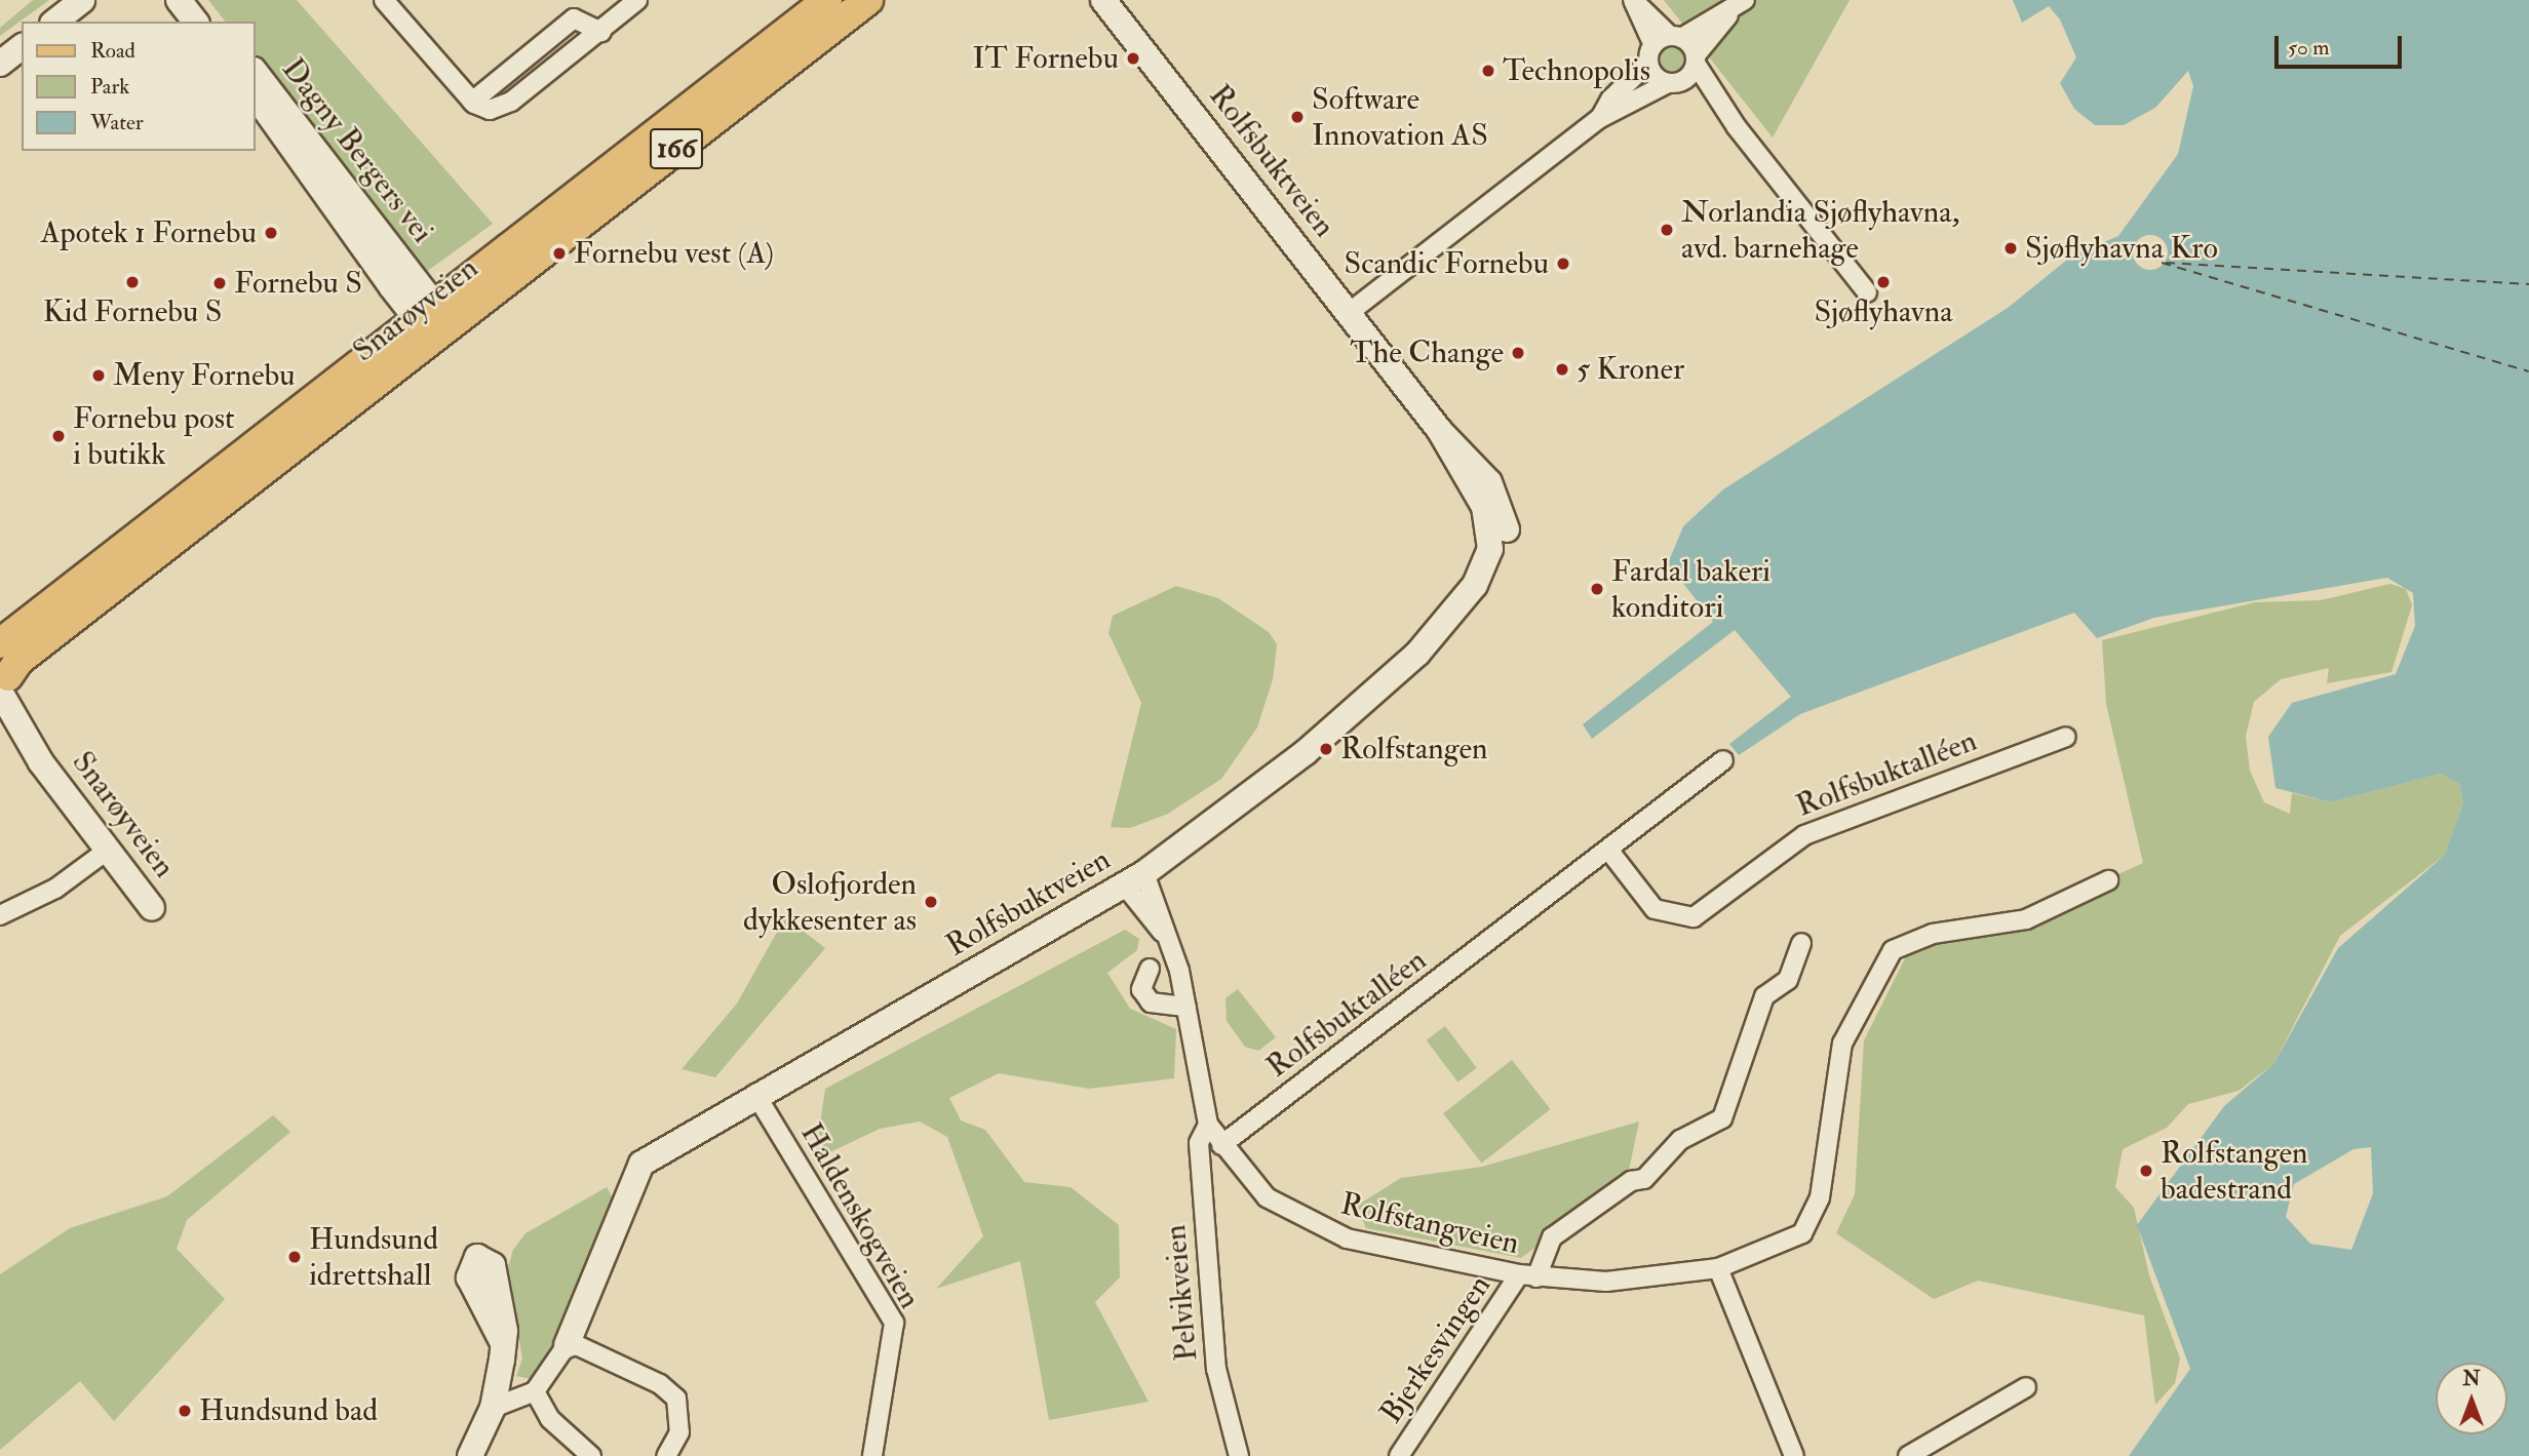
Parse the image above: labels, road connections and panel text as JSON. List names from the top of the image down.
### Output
{
  "streets": {
    "main road": ["166", "Snarøyveien"],
    "street": [
      "Dagny Bergers vei",
      "Rolfsbuktveien",
      "Rolfsbuktalléen",
      "Haldenskogveien",
      "Rolfstangveien",
      "Pelvikveien",
      "Bjerkesvingen"
    ]
  },
  "crossings": [
    ["Dagny Bergers vei", "Snarøyveien"],
    ["Rolfsbuktveien", "Haldenskogveien"],
    ["Rolfsbuktveien", "Rolfstangveien"],
    ["Rolfsbuktalléen", "Rolfstangveien"],
    ["Rolfstangveien", "Pelvikveien"],
    ["Rolfstangveien", "Bjerkesvingen"]
  ],
  "places": [
    "IT Fornebu",
    "Technopolis",
    "Software Innovation AS",
    "Norlandia Sjøflyhavna, avd. barnehage",
    "Apotek 1 Fornebu",
    "Sjøflyhavna Kro",
    "Fornebu vest (A)",
    "Scandic Fornebu",
    "Kid Fornebu S",
    "Sjøflyhavna",
    "Fornebu S",
    "The Change",
    "5 Kroner",
    "Meny Fornebu",
    "Fornebu post i butikk",
    "Fardal bakeri konditori",
    "Rolfstangen",
    "Oslofjorden dykkesenter as",
    "Rolfstangen badestrand",
    "Hundsund idrettshall",
    "Hundsund bad"
  ],
  "legend": ["Road", "Park", "Water"],
  "scale_bar": "50 m",
  "north": "top"
}
